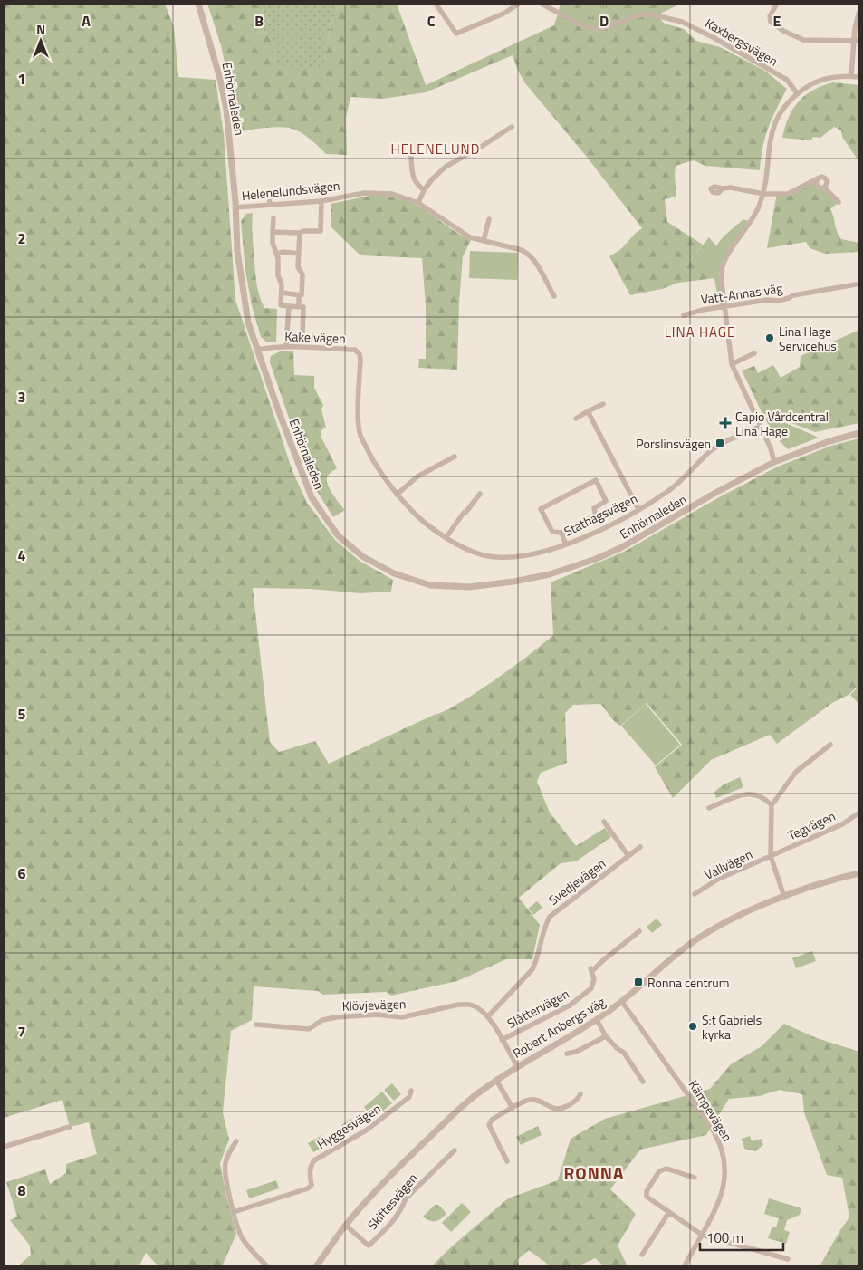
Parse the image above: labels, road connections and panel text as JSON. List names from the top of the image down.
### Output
{
  "streets": {
    "street": [
      "Kaxbergsvägen",
      "Enhörnaleden",
      "Helenelundsvägen",
      "Vatt-Annas väg",
      "Kakelvägen",
      "Stathagsvägen",
      "Tegvägen",
      "Vallvägen",
      "Svedjevägen",
      "Klövjevägen",
      "Slåttervägen",
      "Robert Anbergs väg",
      "Kämpevägen",
      "Hyggesvägen",
      "Skiftesvägen"
    ]
  },
  "crossings": [
    ["Enhörnaleden", "Helenelundsvägen"],
    ["Enhörnaleden", "Kakelvägen"],
    ["Kakelvägen", "Stathagsvägen"],
    ["Tegvägen", "Vallvägen"],
    ["Svedjevägen", "Klövjevägen"],
    ["Robert Anbergs väg", "Kämpevägen"],
    ["Robert Anbergs väg", "Skiftesvägen"]
  ],
  "districts": ["HELENELUND", "LINA HAGE", "RONNA"],
  "places": {
    "other": ["Lina Hage Servicehus", "S:t Gabriels kyrka"],
    "health": ["Capio Vårdcentral Lina Hage"],
    "transit": ["Porslinsvägen", "Ronna centrum"]
  },
  "scale_bar": "100 m",
  "north": "top",
  "grid": {
    "columns": [
      "A",
      "B",
      "C",
      "D",
      "E"
    ],
    "rows": [
      "1",
      "2",
      "3",
      "4",
      "5",
      "6",
      "7",
      "8"
    ]
  }
}
